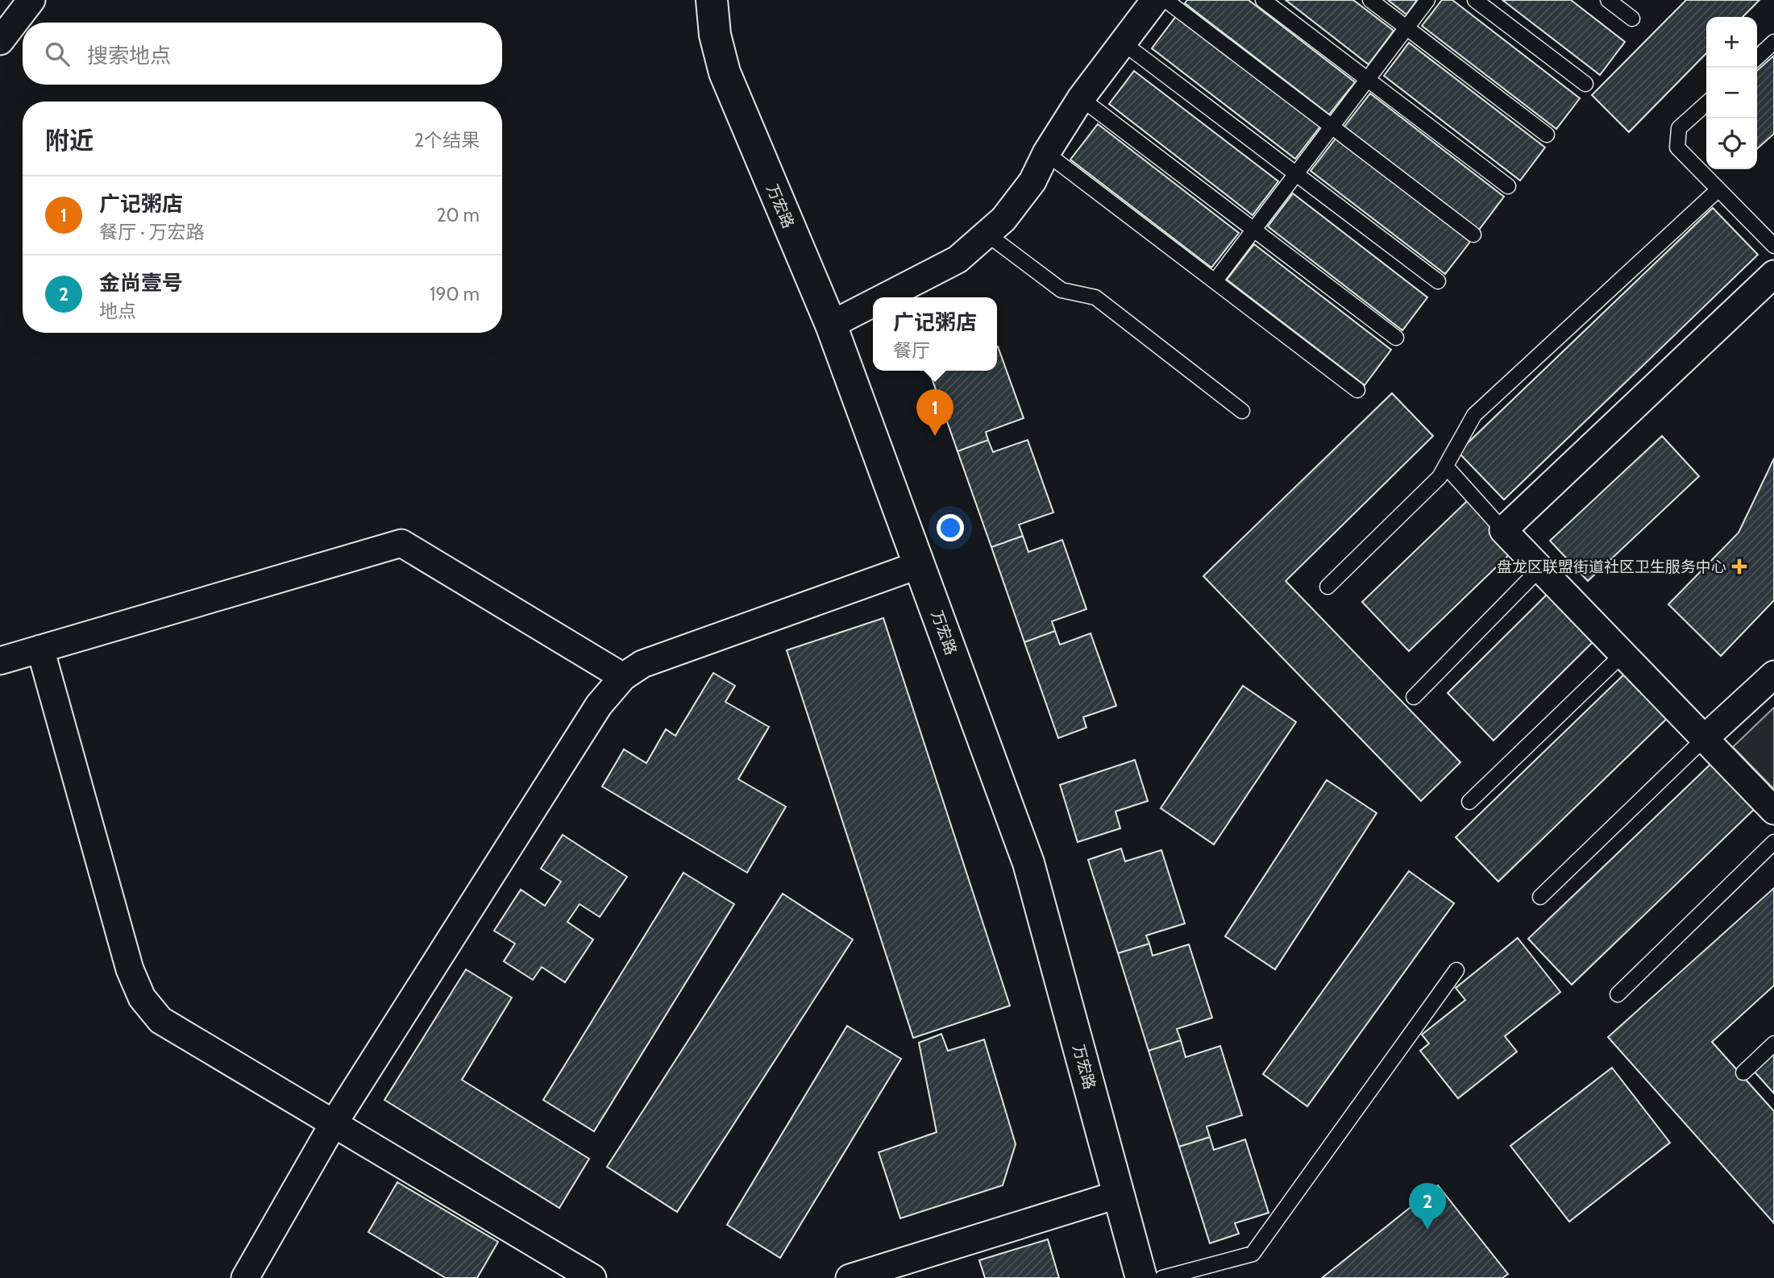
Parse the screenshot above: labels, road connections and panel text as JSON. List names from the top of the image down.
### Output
{
  "streets": {
    "street": ["万宏路"]
  },
  "places": {
    "health": ["盘龙区联盟街道社区卫生服务中心"]
  },
  "page": {
    "map_buttons": ["+", "−"],
    "search": "搜索地点",
    "heading": ["附近", "2个结果"],
    "list": [
      {
        "mark": "1",
        "name": "广记粥店",
        "note": "餐厅 · 万宏路",
        "value": "20 m"
      },
      {
        "mark": "2",
        "name": "金尚壹号",
        "note": "地点",
        "value": "190 m"
      }
    ],
    "popup": ["广记粥店", "餐厅"],
    "pins": ["1", "2"]
  }
}
